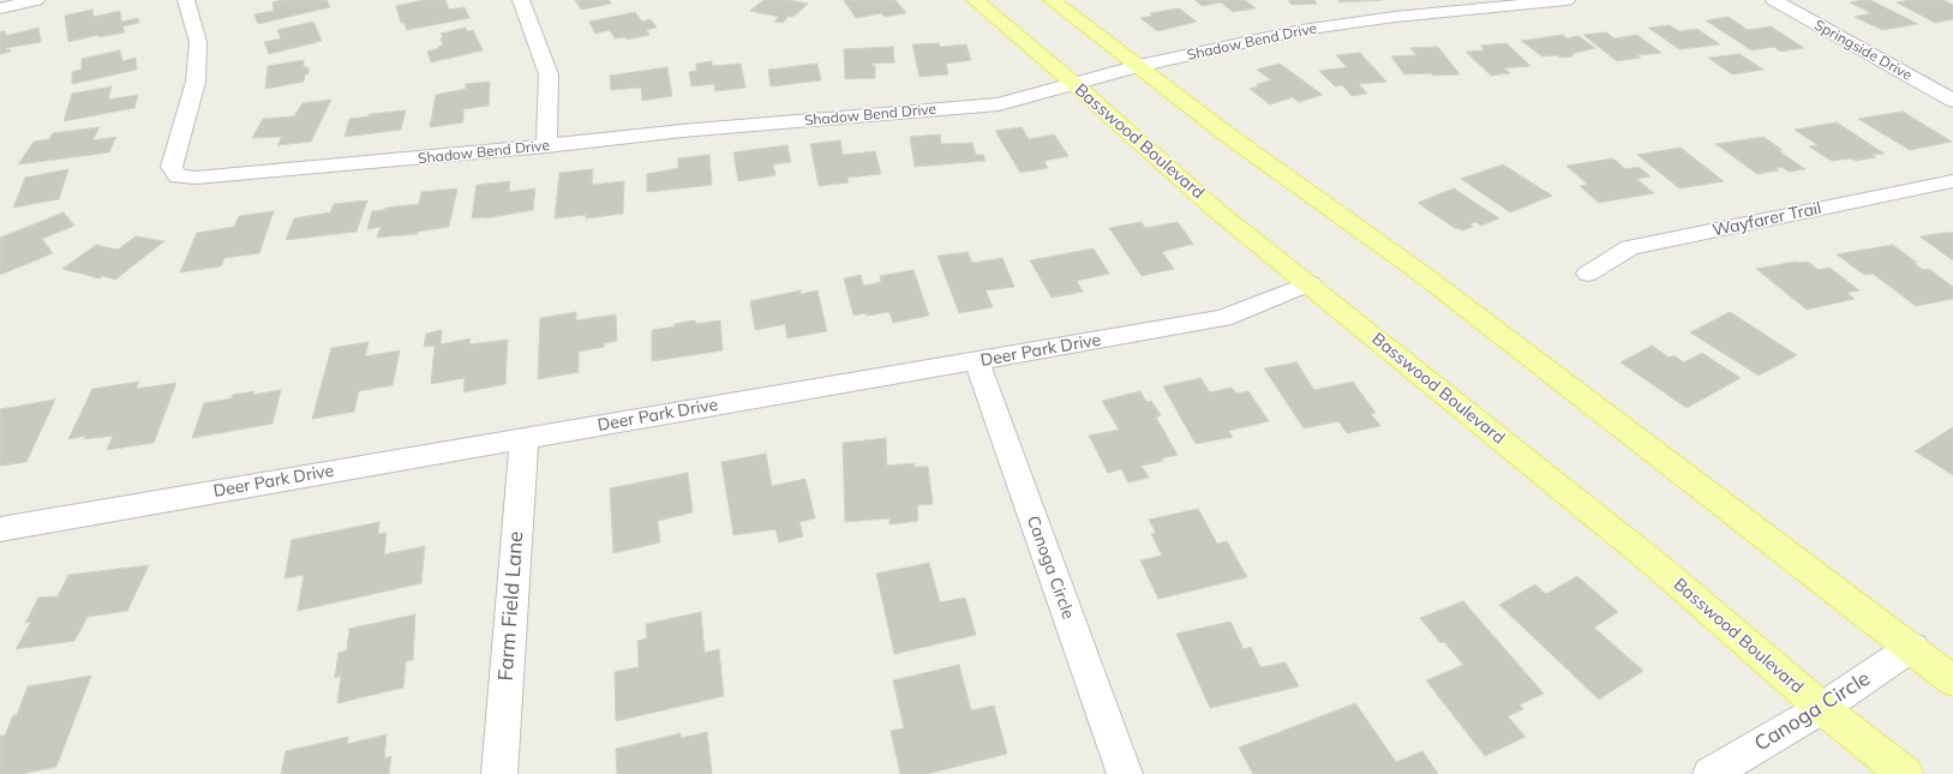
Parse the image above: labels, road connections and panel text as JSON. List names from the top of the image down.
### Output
{
  "streets": {
    "main road": ["Basswood Boulevard"],
    "street": [
      "Shadow Bend Drive",
      "Springside Drive",
      "Wayfarer Trail",
      "Deer Park Drive",
      "Canoga Circle",
      "Farm Field Lane"
    ]
  },
  "crossings": [
    ["Shadow Bend Drive", "Basswood Boulevard"],
    ["Basswood Boulevard", "Deer Park Drive"],
    ["Basswood Boulevard", "Canoga Circle"],
    ["Deer Park Drive", "Canoga Circle"],
    ["Deer Park Drive", "Farm Field Lane"]
  ]
}
